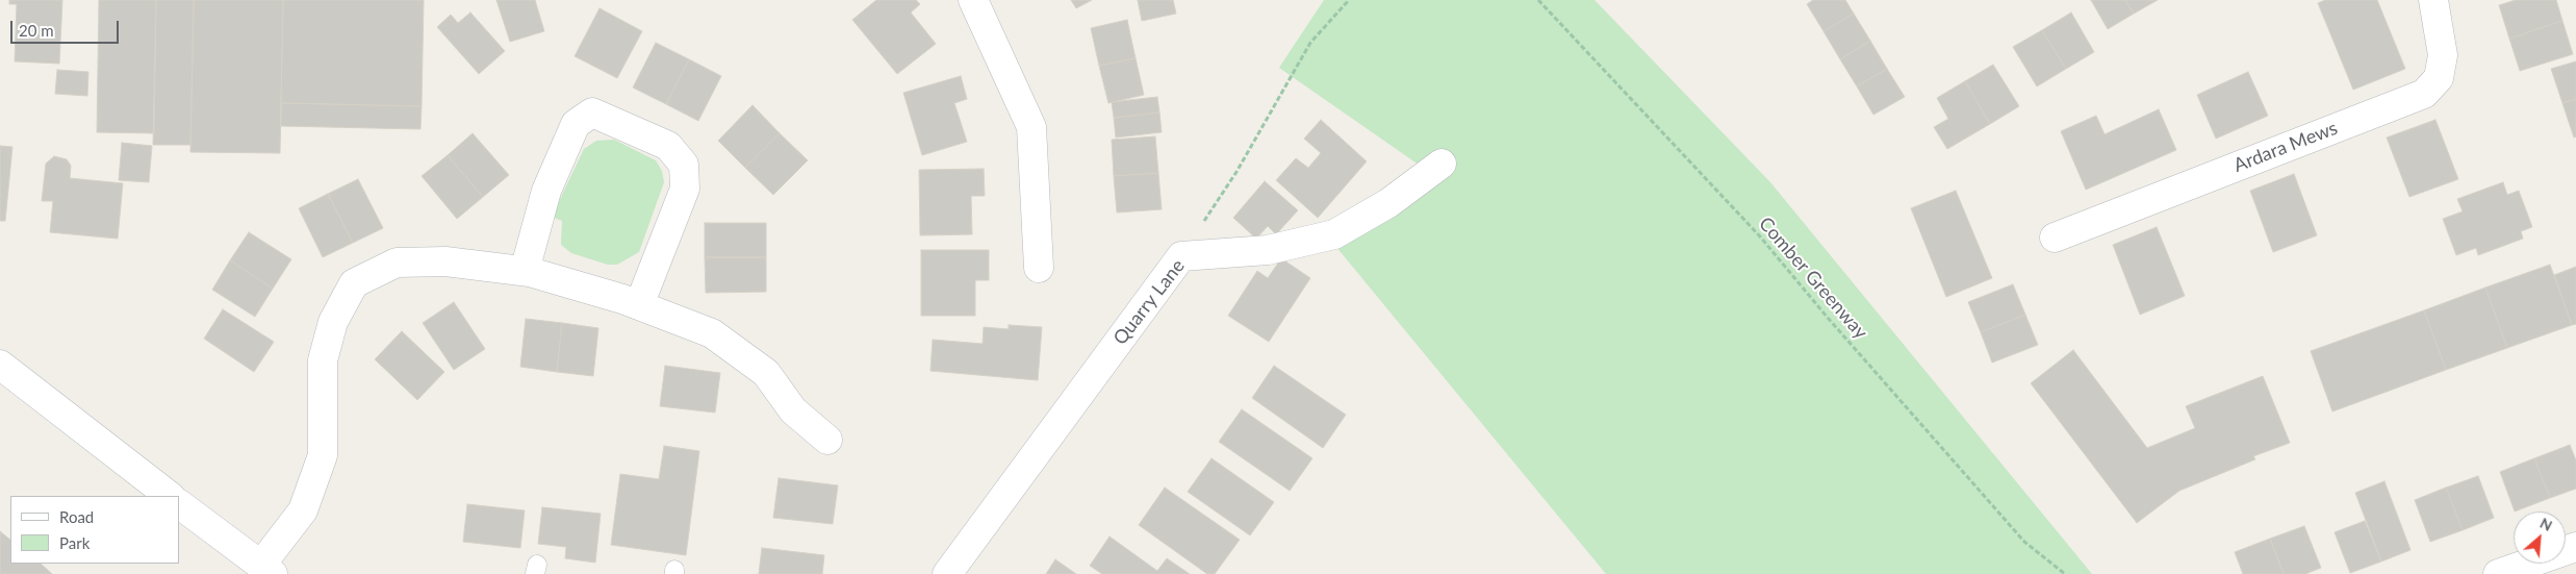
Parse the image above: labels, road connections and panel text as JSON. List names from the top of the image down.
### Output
{
  "streets": {
    "street": ["Ardara Mews", "Quarry Lane"],
    "path": ["Comber Greenway"]
  },
  "legend": ["Road", "Park"],
  "scale_bar": "20 m",
  "north": "top right"
}
